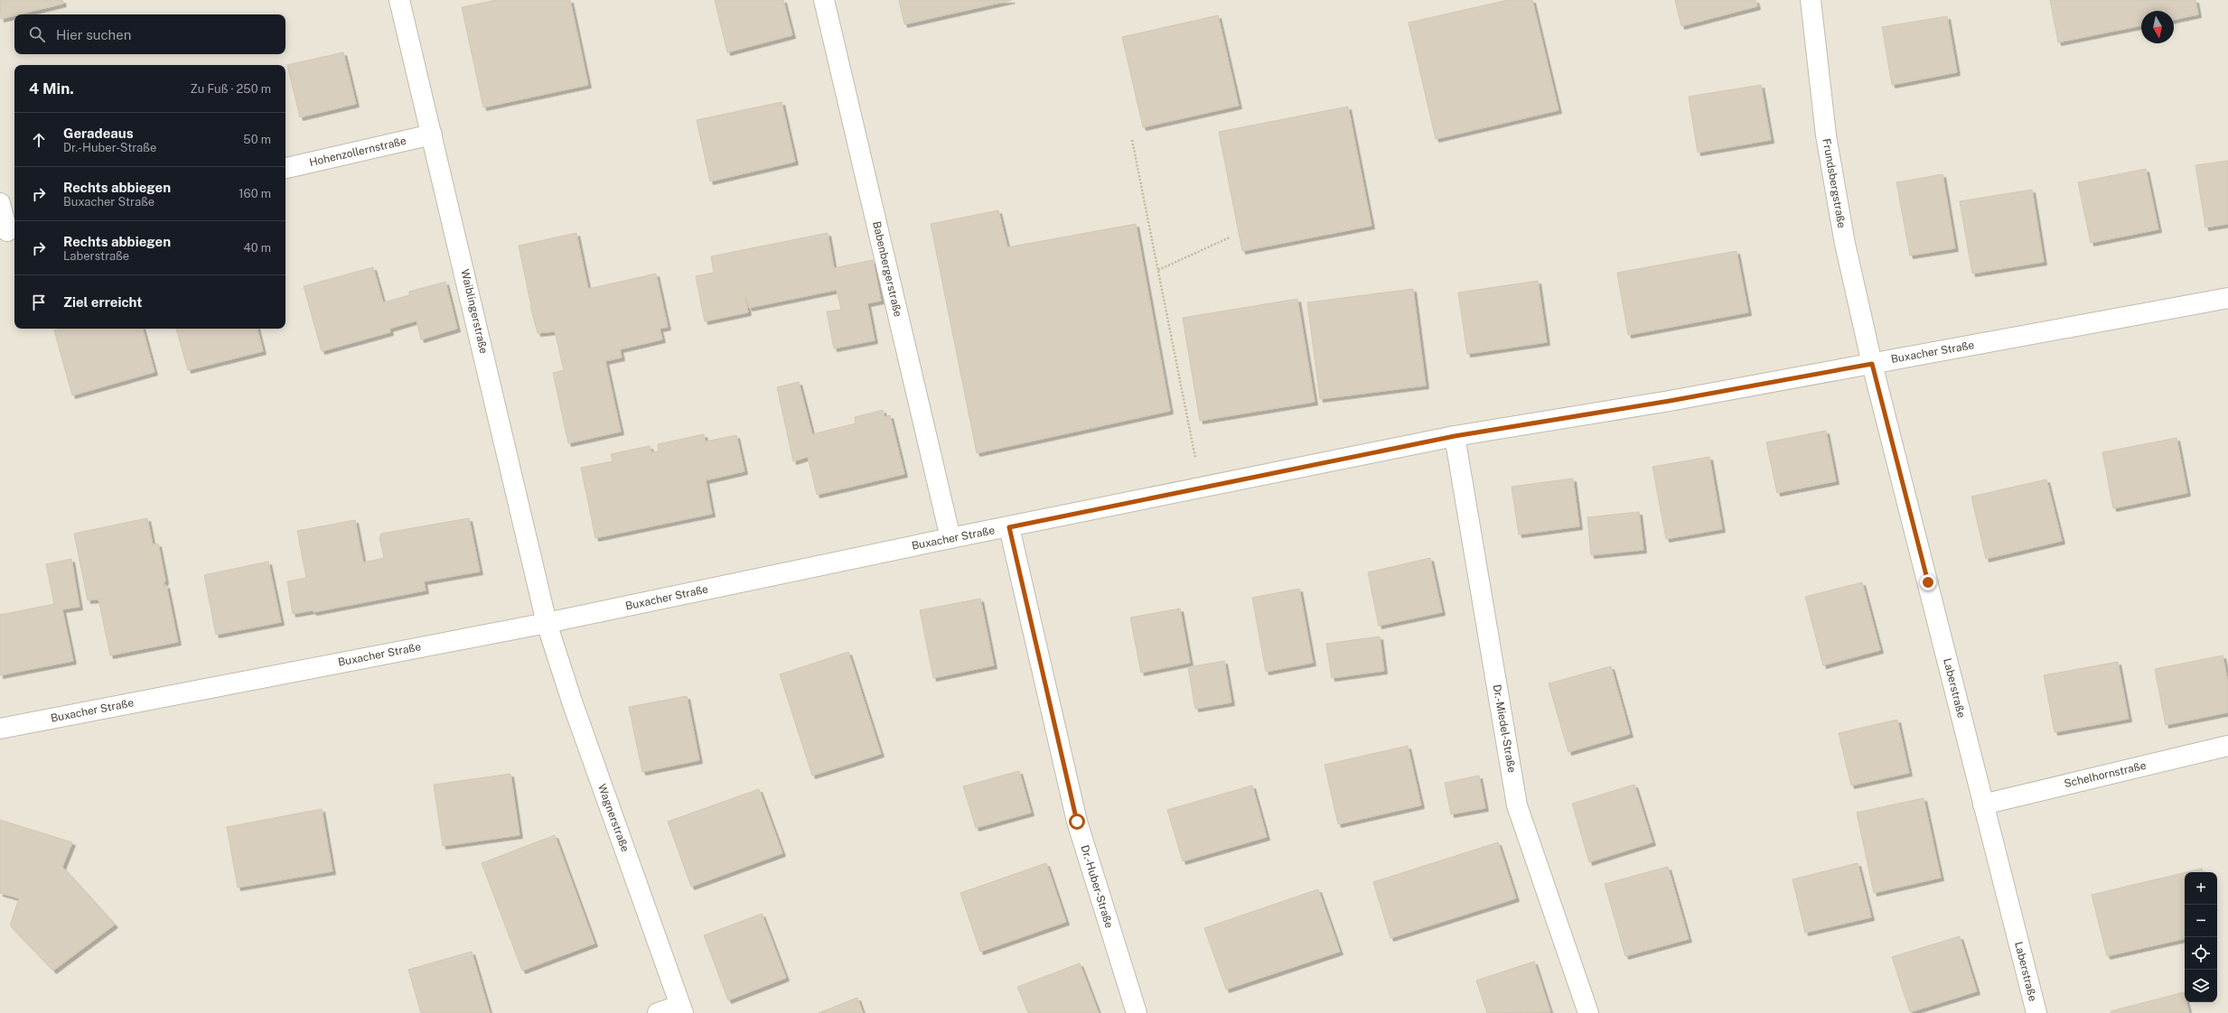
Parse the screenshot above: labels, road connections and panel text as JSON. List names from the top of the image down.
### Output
{
  "streets": {
    "street": [
      "Hohenzollernstraße",
      "Frundsbergstraße",
      "Babenbergerstraße",
      "Waiblingerstraße",
      "Buxacher Straße",
      "Laberstraße",
      "Dr.-Miedel-Straße",
      "Schelhornstraße",
      "Wagnerstraße",
      "Dr.-Huber-Straße"
    ]
  },
  "crossings": [
    ["Hohenzollernstraße", "Waiblingerstraße"],
    ["Frundsbergstraße", "Buxacher Straße"],
    ["Frundsbergstraße", "Laberstraße"],
    ["Babenbergerstraße", "Buxacher Straße"],
    ["Waiblingerstraße", "Buxacher Straße"],
    ["Waiblingerstraße", "Wagnerstraße"],
    ["Buxacher Straße", "Laberstraße"],
    ["Buxacher Straße", "Dr.-Miedel-Straße"],
    ["Buxacher Straße", "Wagnerstraße"],
    ["Buxacher Straße", "Dr.-Huber-Straße"],
    ["Laberstraße", "Schelhornstraße"]
  ],
  "north": "bottom",
  "page": {
    "search": "Hier suchen",
    "heading": ["4 Min.", "Zu Fuß · 250 m"],
    "list": [
      ["Geradeaus", "Dr.-Huber-Straße", "50 m"],
      ["Rechts abbiegen", "Buxacher Straße", "160 m"],
      ["Rechts abbiegen", "Laberstraße", "40 m"],
      "Ziel erreicht"
    ],
    "map_buttons": ["+", "−"]
  }
}
